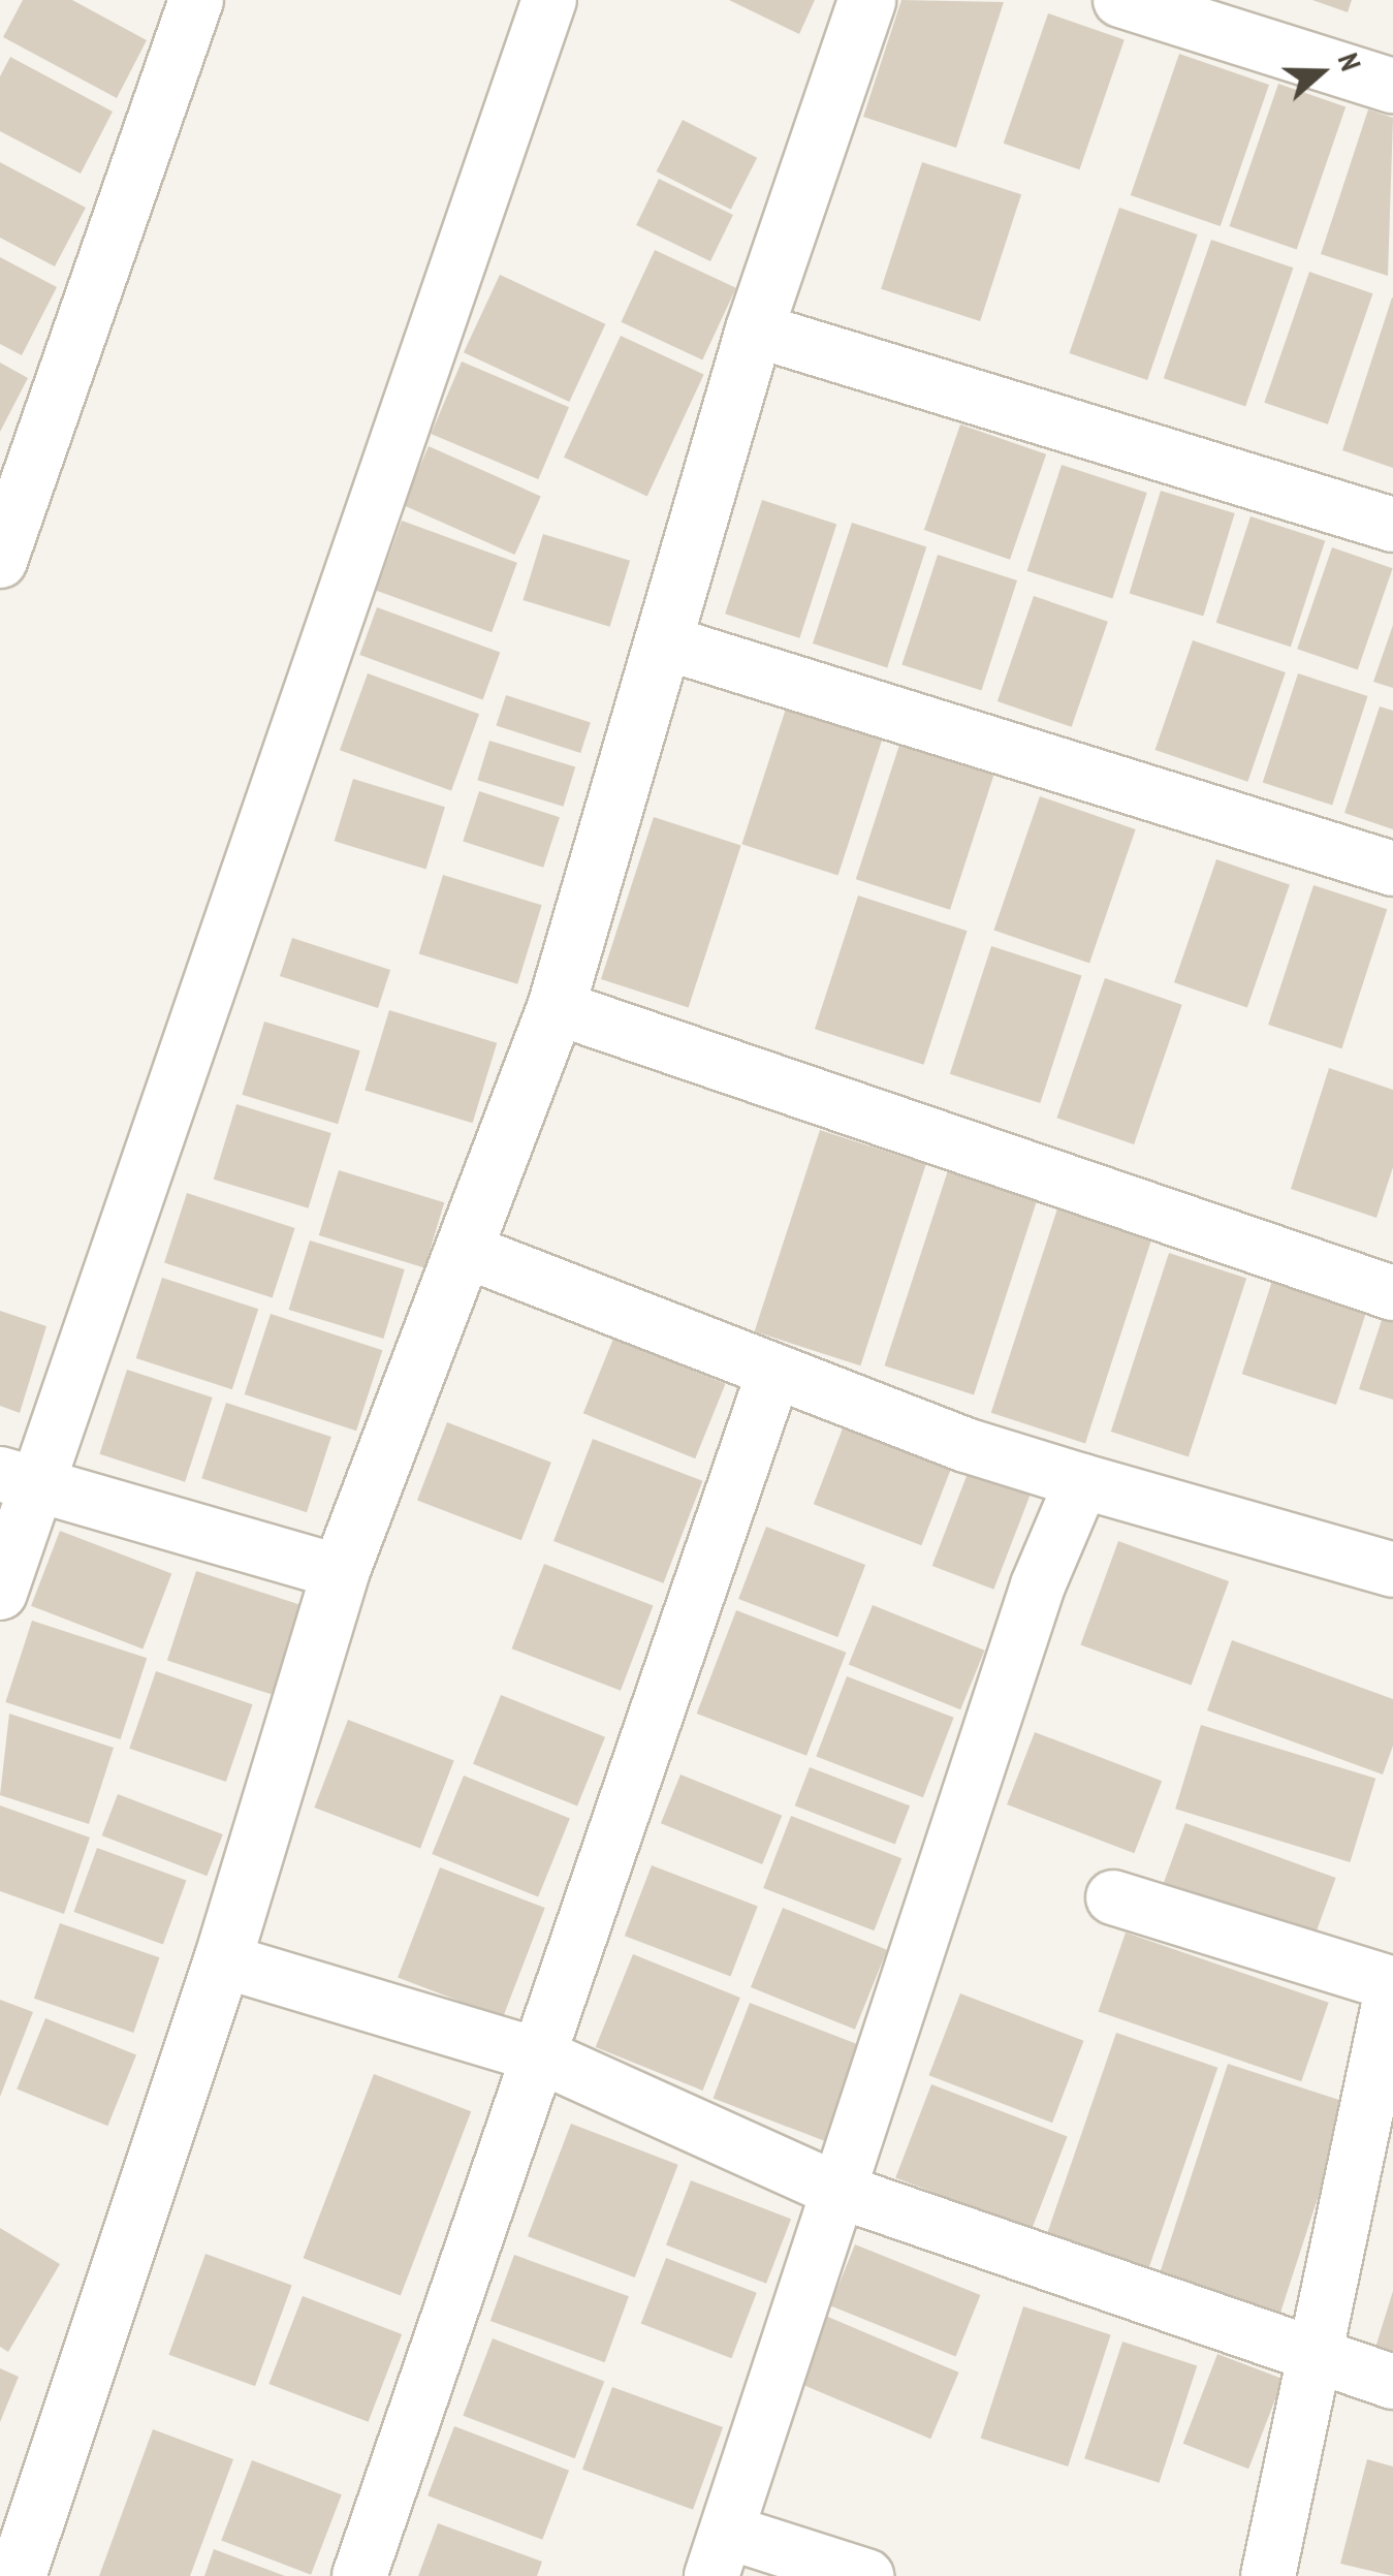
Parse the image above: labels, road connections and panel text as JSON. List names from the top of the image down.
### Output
{
  "north": "right"
}
